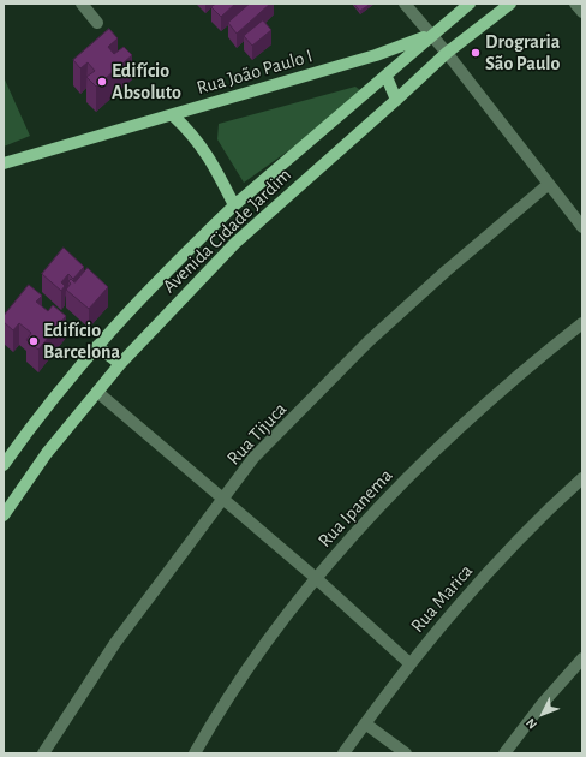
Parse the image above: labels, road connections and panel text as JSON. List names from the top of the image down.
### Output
{
  "streets": {
    "main road": ["Rua João Paulo I", "Avenida Cidade Jardim"],
    "street": ["Rua Tijuca", "Rua Ipanema", "Rua Marica"]
  },
  "crossings": [
    ["Rua João Paulo I", "Avenida Cidade Jardim"]
  ],
  "places": ["Drograria São Paulo", "Edifício Absoluto", "Edifício Barcelona"],
  "north": "bottom left"
}
